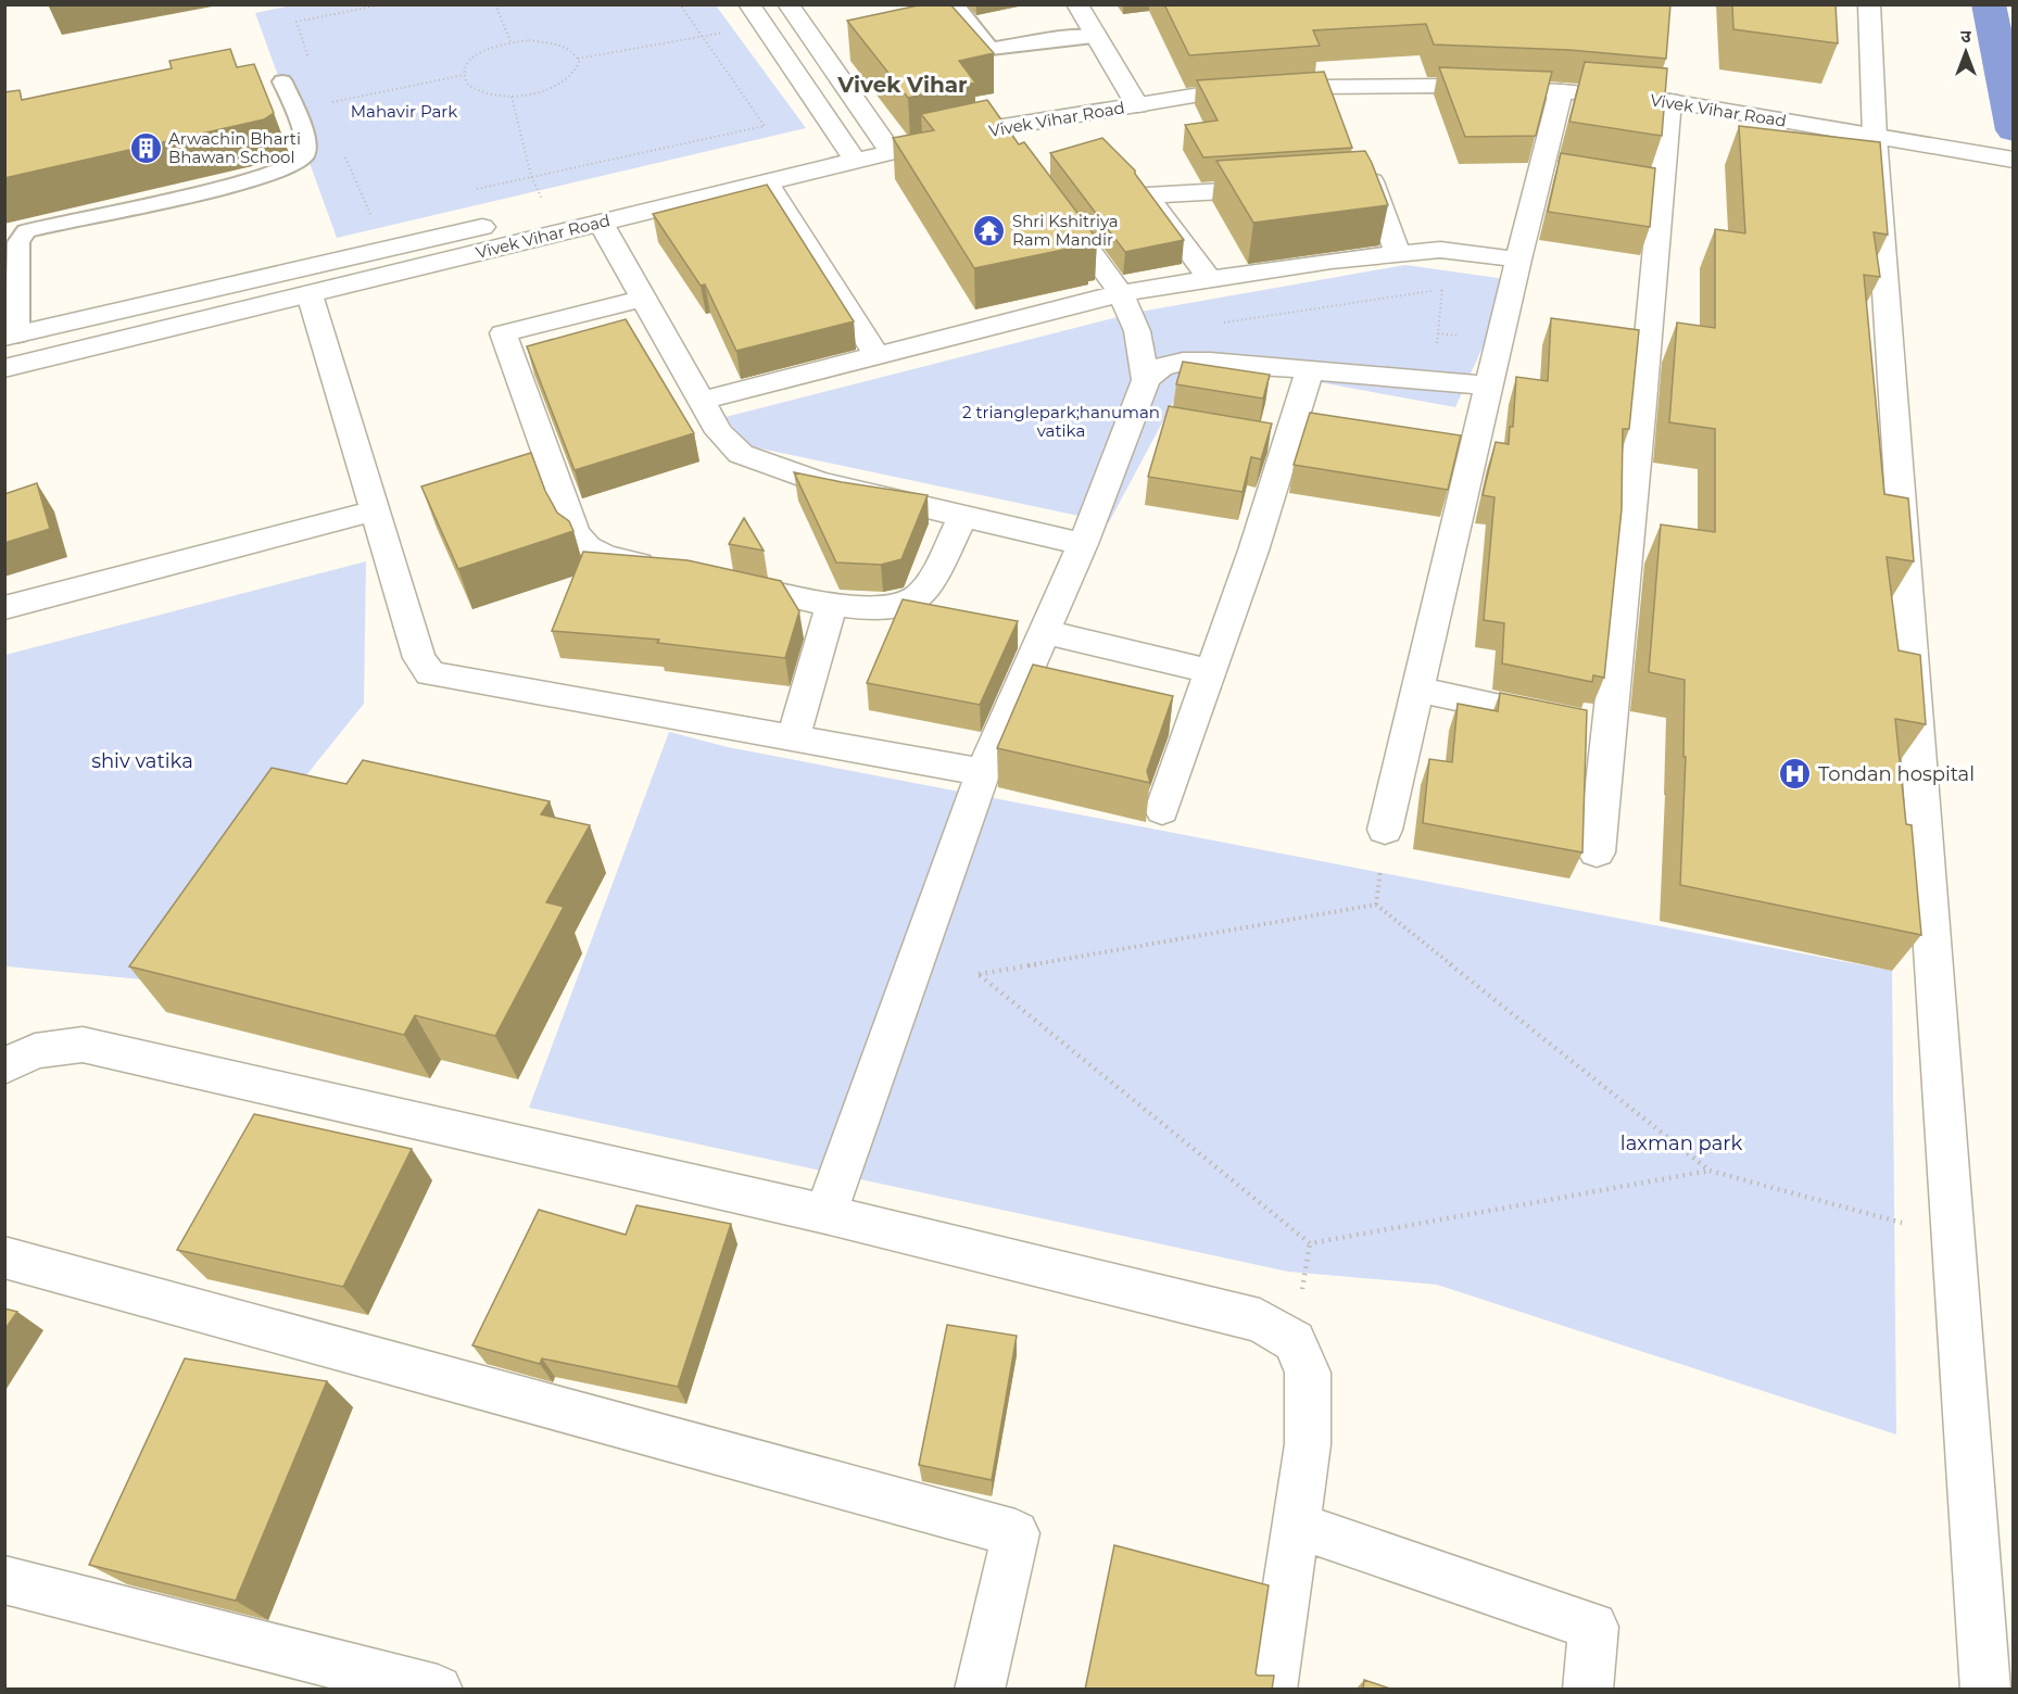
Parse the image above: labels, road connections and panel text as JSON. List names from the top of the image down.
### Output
{
  "streets": {
    "street": ["Vivek Vihar Road"]
  },
  "districts": ["Vivek Vihar"],
  "parks": [
    "Mahavir Park",
    "2 trianglepark;hanuman vatika",
    "shiv vatika",
    "laxman park"
  ],
  "places": {
    "building": ["Arwachin Bharti Bhawan School"],
    "temple": ["Shri Kshitriya Ram Mandir"],
    "hospital": ["Tondan hospital"]
  },
  "north": "top"
}
